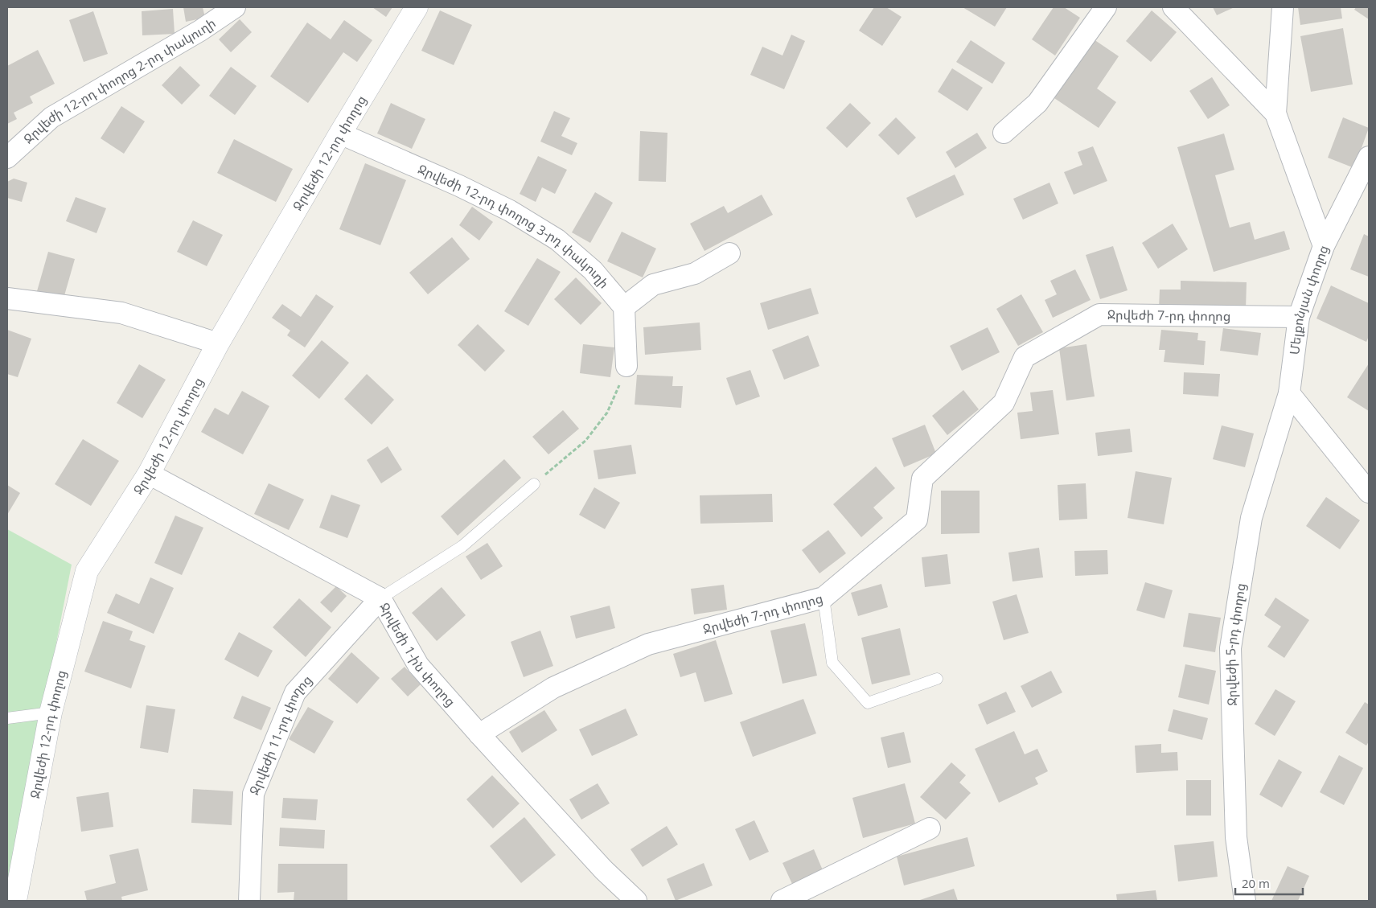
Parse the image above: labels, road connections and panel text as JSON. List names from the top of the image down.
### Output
{
  "streets": {
    "street": [
      "Ջրվեժի 12-րդ փողոց 2-րդ փակուղի",
      "Ջրվեժի 12-րդ փողոց",
      "Ջրվեժի 12-րդ փողոց 3-րդ փակուղի",
      "Մելքոնյան փողոց",
      "Ջրվեժի 7-րդ փողոց",
      "Ջրվեժի 5-րդ փողոց",
      "Ջրվեժի 1-ին փողոց",
      "Ջրվեժի 11-րդ փողոց"
    ]
  },
  "crossings": [
    ["Ջրվեժի 12-րդ փողոց", "Ջրվեժի 12-րդ փողոց 3-րդ փակուղի"],
    ["Ջրվեժի 12-րդ փողոց", "Ջրվեժի 1-ին փողոց"],
    ["Մելքոնյան փողոց", "Ջրվեժի 7-րդ փողոց"],
    ["Մելքոնյան փողոց", "Ջրվեժի 5-րդ փողոց"],
    ["Ջրվեժի 7-րդ փողոց", "Ջրվեժի 1-ին փողոց"],
    ["Ջրվեժի 1-ին փողոց", "Ջրվեժի 11-րդ փողոց"]
  ],
  "scale_bar": "20 m"
}
